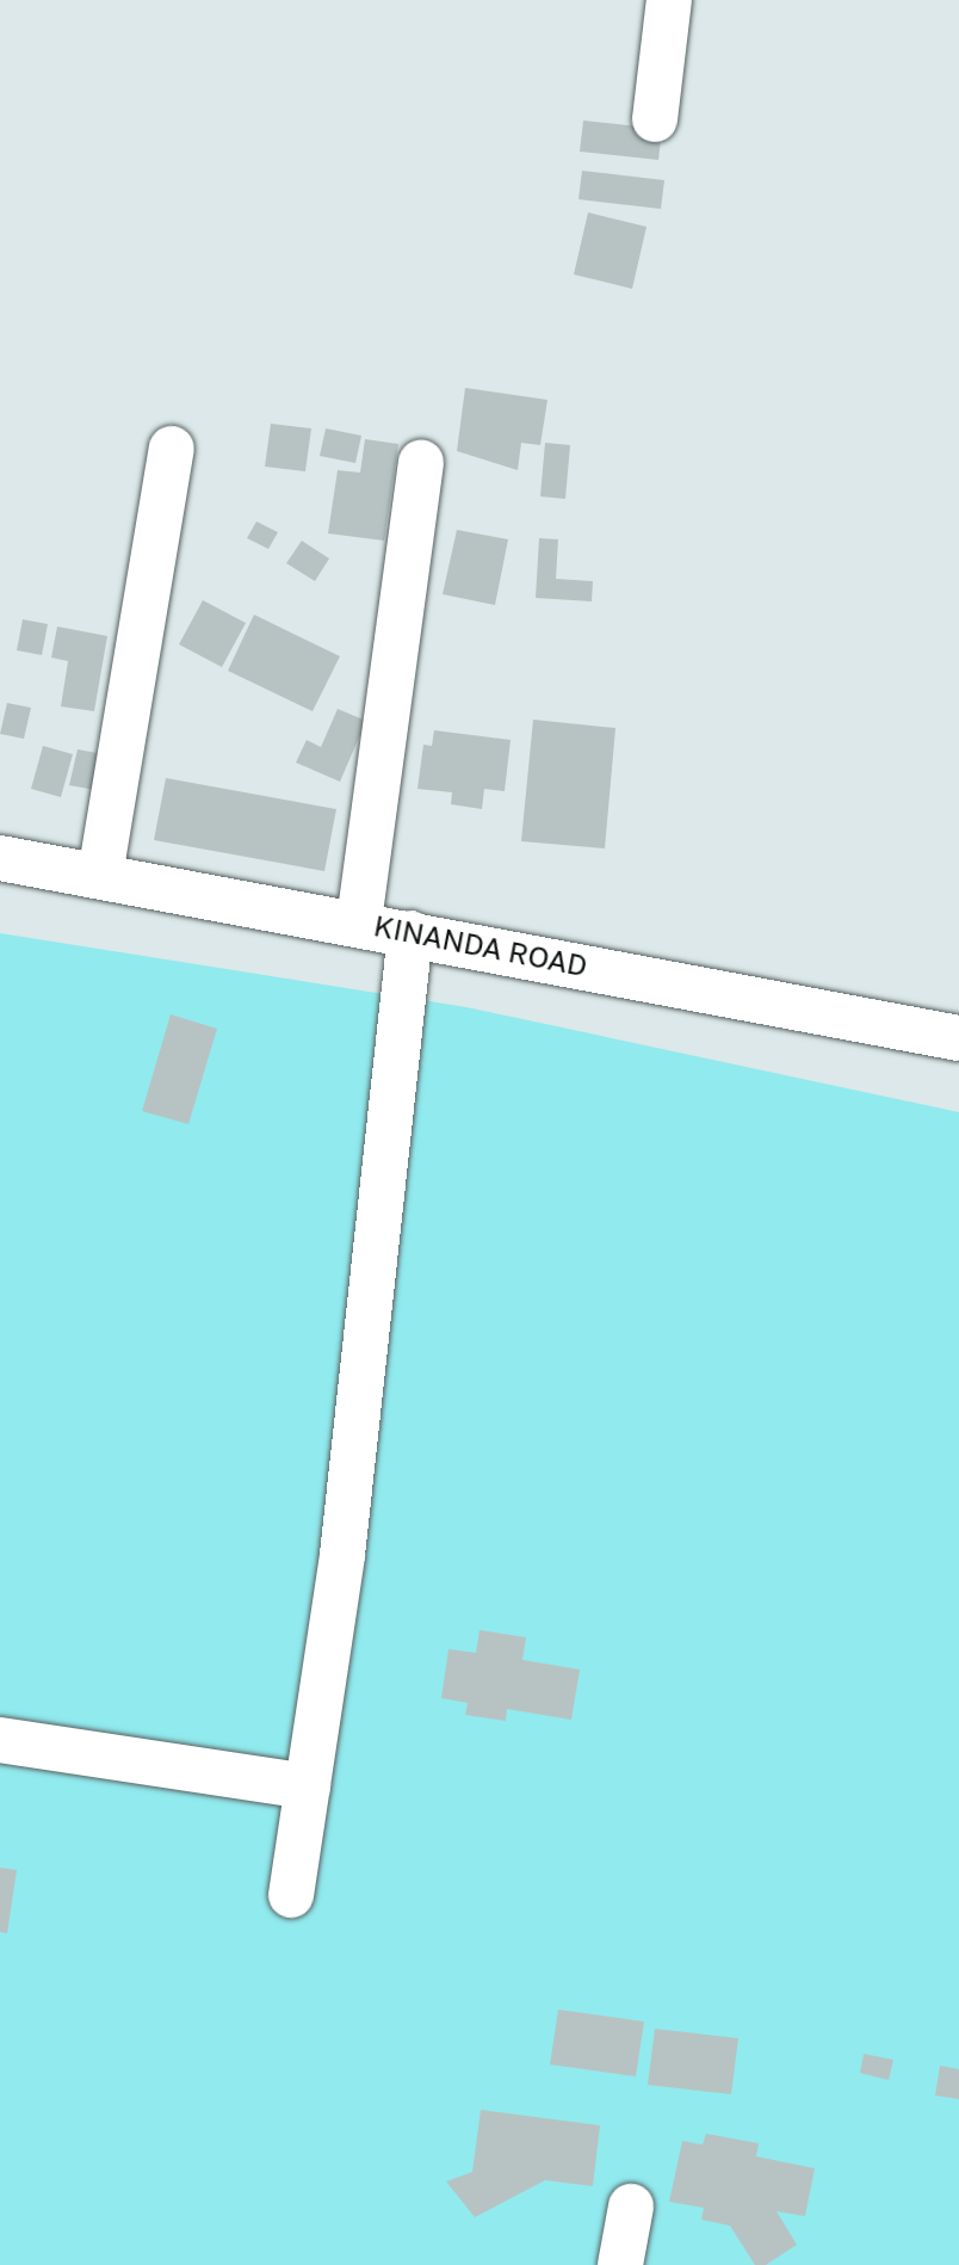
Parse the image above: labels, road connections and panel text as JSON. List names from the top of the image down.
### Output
{
  "streets": {
    "street": ["KINANDA ROAD"]
  }
}
